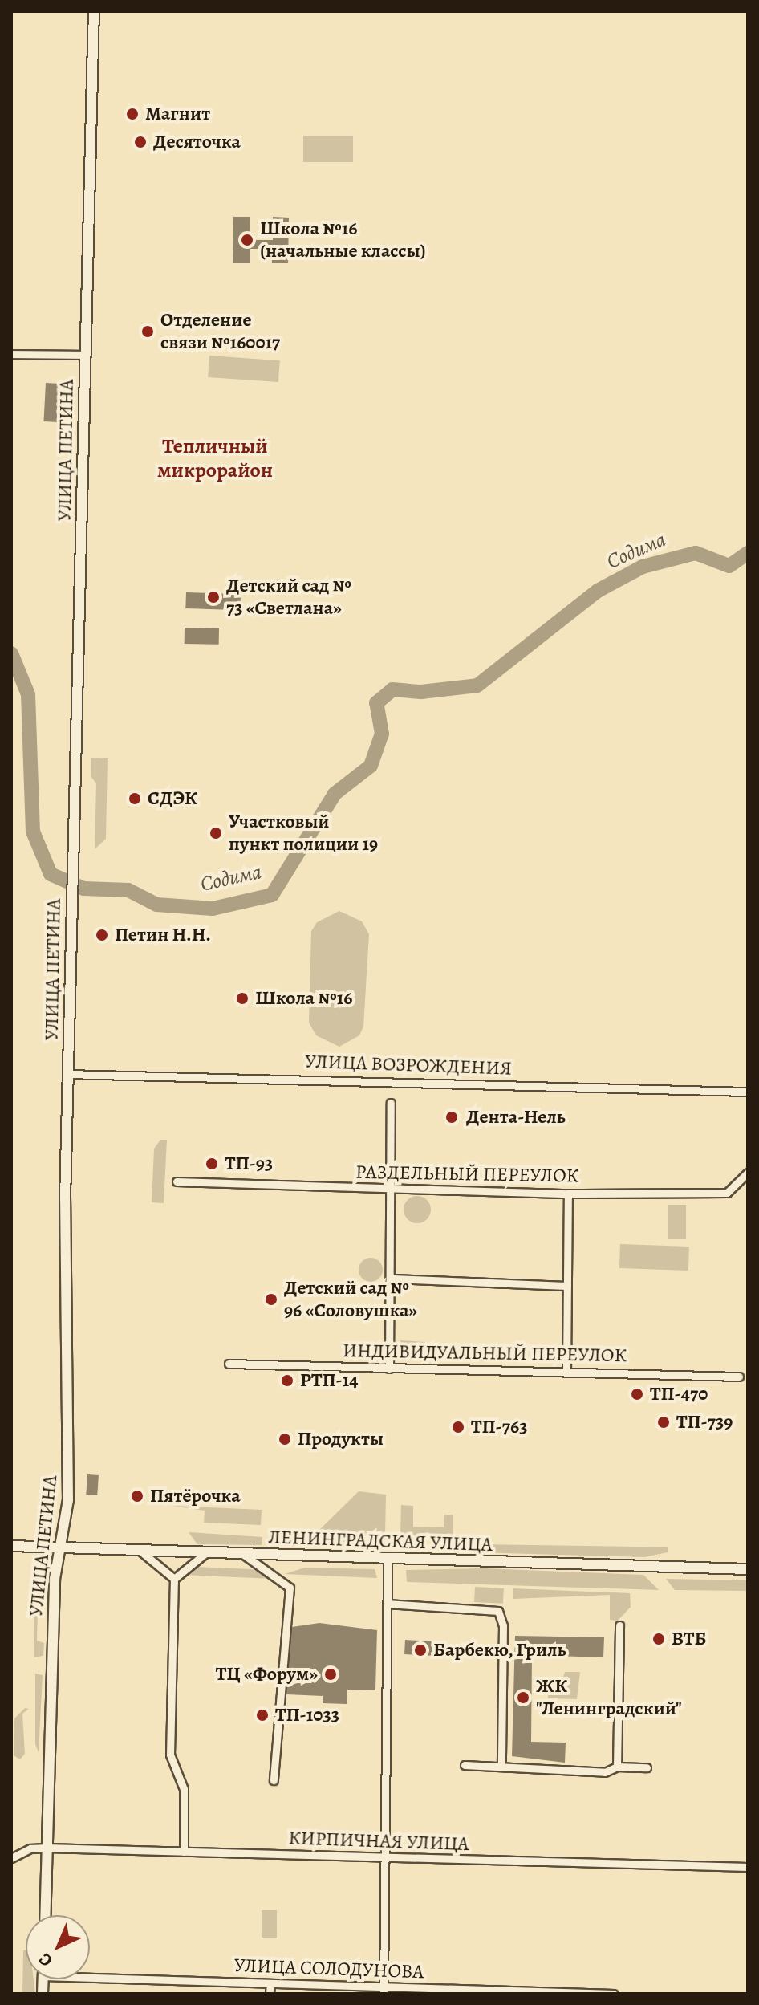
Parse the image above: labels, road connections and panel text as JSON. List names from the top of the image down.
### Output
{
  "streets": {
    "street": [
      "УЛИЦА ПЕТИНА",
      "УЛИЦА ВОЗРОЖДЕНИЯ",
      "РАЗДЕЛЬНЫЙ ПЕРЕУЛОК",
      "ИНДИВИДУАЛЬНЫЙ ПЕРЕУЛОК",
      "ЛЕНИНГРАДСКАЯ УЛИЦА",
      "КИРПИЧНАЯ УЛИЦА",
      "УЛИЦА СОЛОДУНОВА"
    ]
  },
  "crossings": [
    ["УЛИЦА ПЕТИНА", "УЛИЦА ВОЗРОЖДЕНИЯ"],
    ["УЛИЦА ПЕТИНА", "ЛЕНИНГРАДСКАЯ УЛИЦА"],
    ["УЛИЦА ПЕТИНА", "КИРПИЧНАЯ УЛИЦА"]
  ],
  "districts": ["Тепличный микрорайон"],
  "water": ["Содима"],
  "places": [
    "Магнит",
    "Десяточка",
    "Школа №16 (начальные классы)",
    "Отделение связи №160017",
    "Детский сад № 73 «Светлана»",
    "СДЭК",
    "Участковый пункт полиции 19",
    "Петин Н.Н.",
    "Школа №16",
    "Дента-Нель",
    "ТП-93",
    "Детский сад № 96 «Соловушка»",
    "РТП-14",
    "ТП-470",
    "ТП-739",
    "ТП-763",
    "Продукты",
    "Пятёрочка",
    "ВТБ",
    "Барбекю, Гриль",
    "ТЦ «Форум»",
    "ЖК \"Ленинградский\"",
    "ТП-1033"
  ],
  "north": "bottom left"
}
